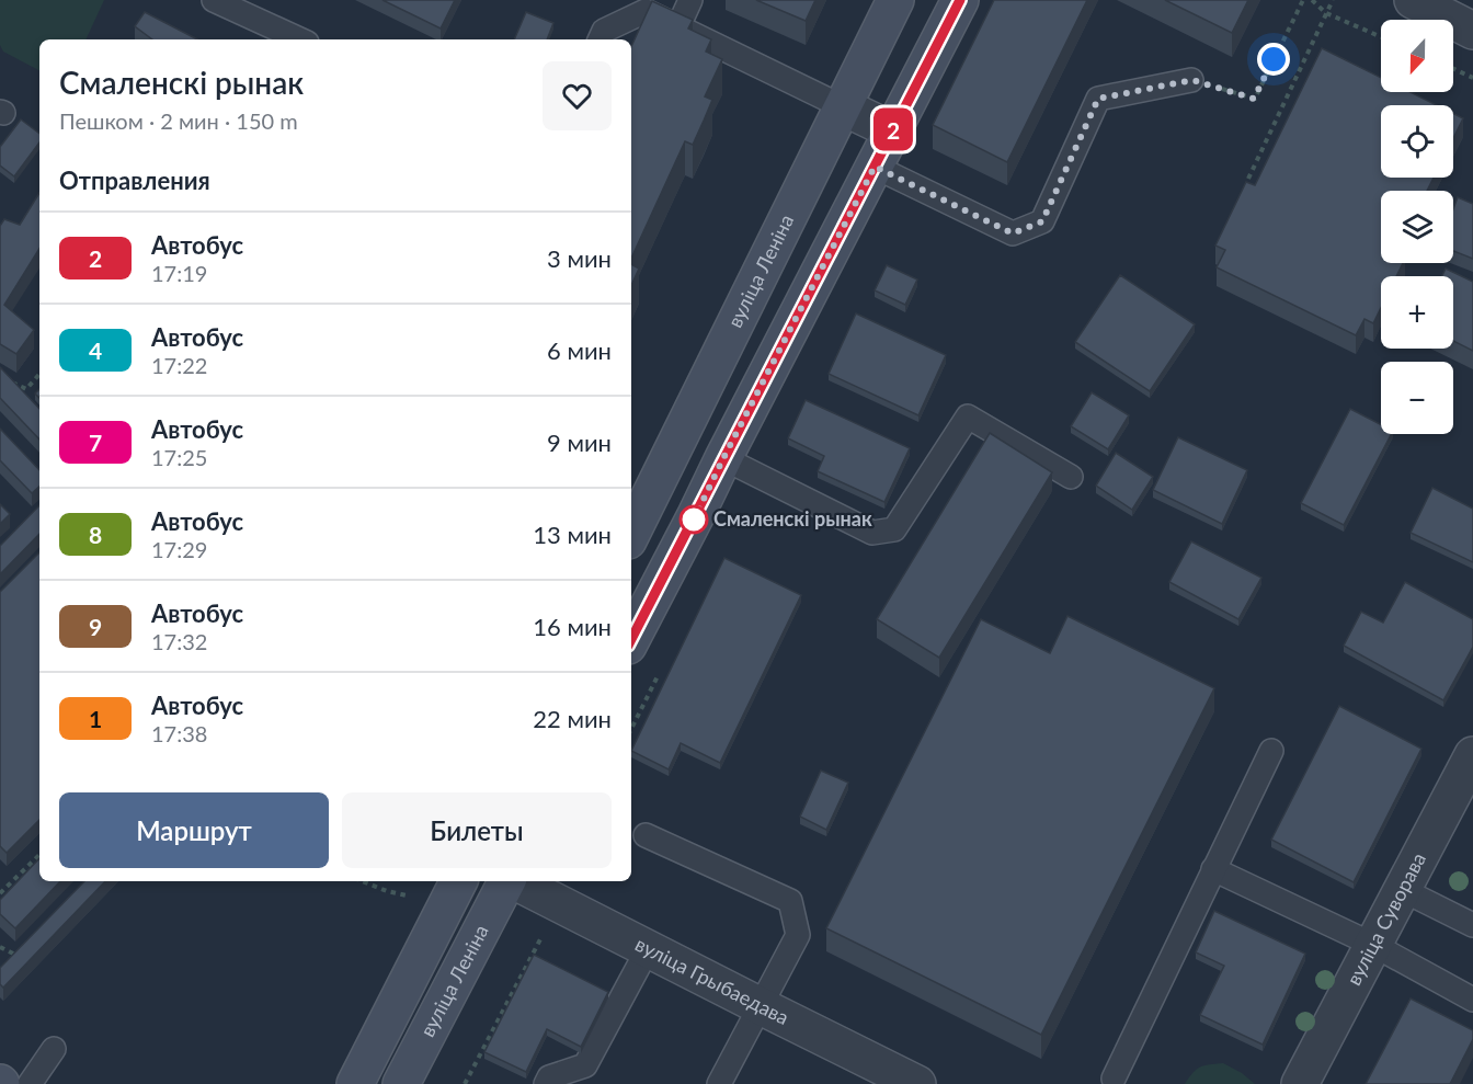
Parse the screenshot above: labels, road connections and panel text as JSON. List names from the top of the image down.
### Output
{
  "streets": {
    "main road": ["вуліца Леніна"],
    "street": ["вуліца Суворава", "вуліца Грыбаедава"]
  },
  "places": ["Смаленскі рынак"],
  "lines": ["bus line 2"],
  "north": "bottom",
  "page": {
    "on_map": "2",
    "map_buttons": ["+", "−"],
    "heading": [
      ["Смаленскі рынак", "Пешком · 2 мин · 150 m"],
      "Отправления"
    ],
    "list": [
      {
        "mark": "2",
        "name": "Автобус",
        "note": "17:19",
        "value": "3 мин"
      },
      {
        "mark": "4",
        "name": "Автобус",
        "note": "17:22",
        "value": "6 мин"
      },
      {
        "mark": "7",
        "name": "Автобус",
        "note": "17:25",
        "value": "9 мин"
      },
      {
        "mark": "8",
        "name": "Автобус",
        "note": "17:29",
        "value": "13 мин"
      },
      {
        "mark": "9",
        "name": "Автобус",
        "note": "17:32",
        "value": "16 мин"
      },
      {
        "mark": "1",
        "name": "Автобус",
        "note": "17:38",
        "value": "22 мин"
      }
    ],
    "buttons": ["Маршрут", "Билеты"]
  }
}
